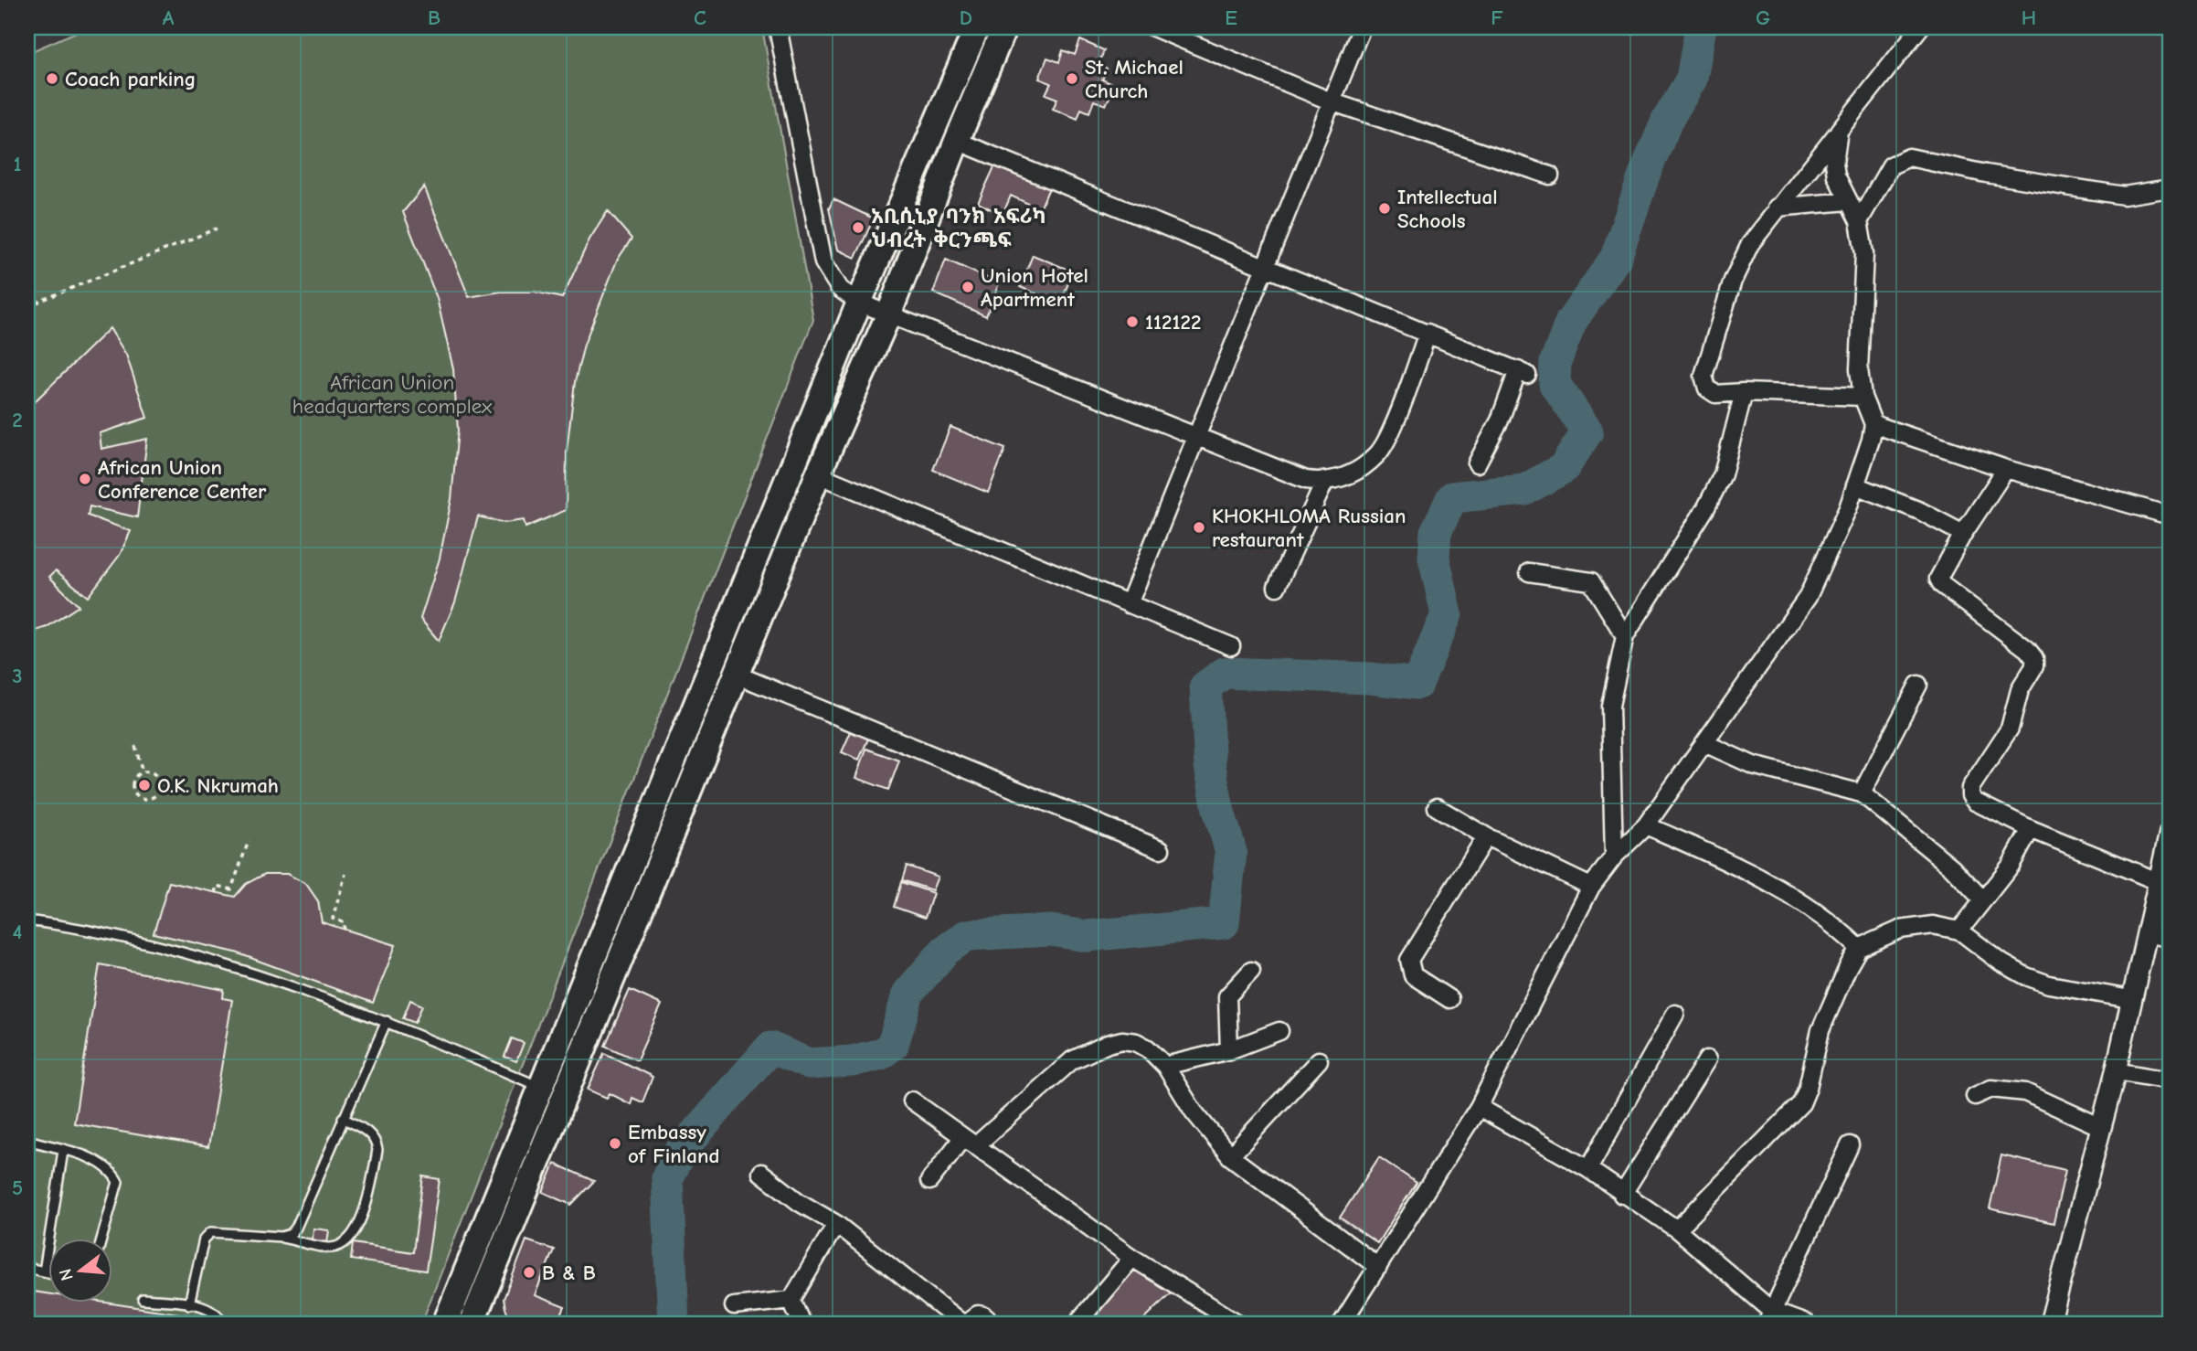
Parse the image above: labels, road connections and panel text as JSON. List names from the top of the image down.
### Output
{
  "parks": ["African Union headquarters complex"],
  "places": [
    "Coach parking",
    "St. Michael Church",
    "Intellectual Schools",
    "አቢሲኒያ ባንክ አፍሪካ ህብረት ቅርንጫፍ",
    "Union Hotel Apartment",
    "112122",
    "African Union Conference Center",
    "KHOKHLOMA Russian restaurant",
    "O.K. Nkrumah",
    "Embassy of Finland",
    "B & B"
  ],
  "north": "left",
  "grid": {
    "columns": [
      "A",
      "B",
      "C",
      "D",
      "E",
      "F",
      "G",
      "H"
    ],
    "rows": [
      "1",
      "2",
      "3",
      "4",
      "5"
    ]
  }
}
